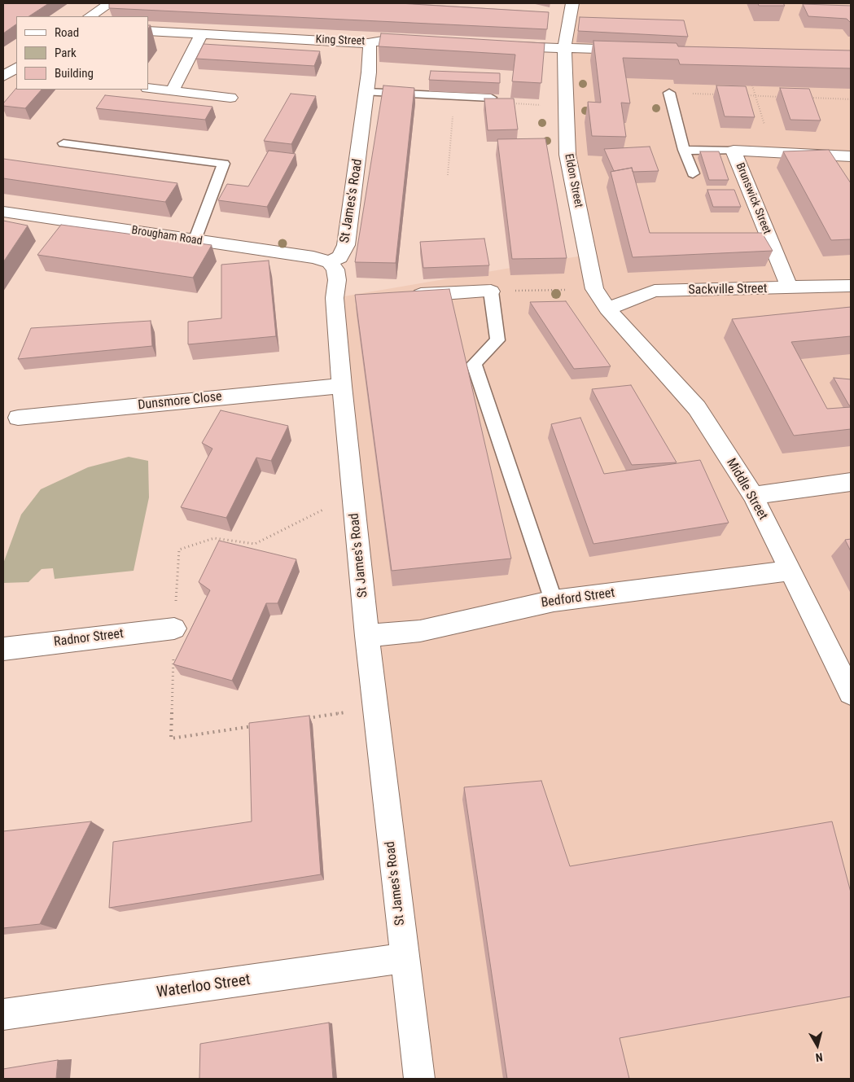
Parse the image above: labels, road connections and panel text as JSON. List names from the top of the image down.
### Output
{
  "streets": {
    "street": [
      "King Street",
      "Eldon Street",
      "Brunswick Street",
      "St James's Road",
      "Brougham Road",
      "Sackville Street",
      "Dunsmore Close",
      "Middle Street",
      "Bedford Street",
      "Radnor Street",
      "Waterloo Street"
    ]
  },
  "crossings": [
    ["King Street", "St James's Road"],
    ["Eldon Street", "Sackville Street"],
    ["Eldon Street", "Middle Street"],
    ["Brunswick Street", "Sackville Street"],
    ["St James's Road", "Brougham Road"],
    ["St James's Road", "Dunsmore Close"],
    ["St James's Road", "Bedford Street"],
    ["St James's Road", "Waterloo Street"],
    ["Sackville Street", "Middle Street"],
    ["Middle Street", "Bedford Street"]
  ],
  "legend": ["Road", "Park", "Building"],
  "north": "bottom"
}
